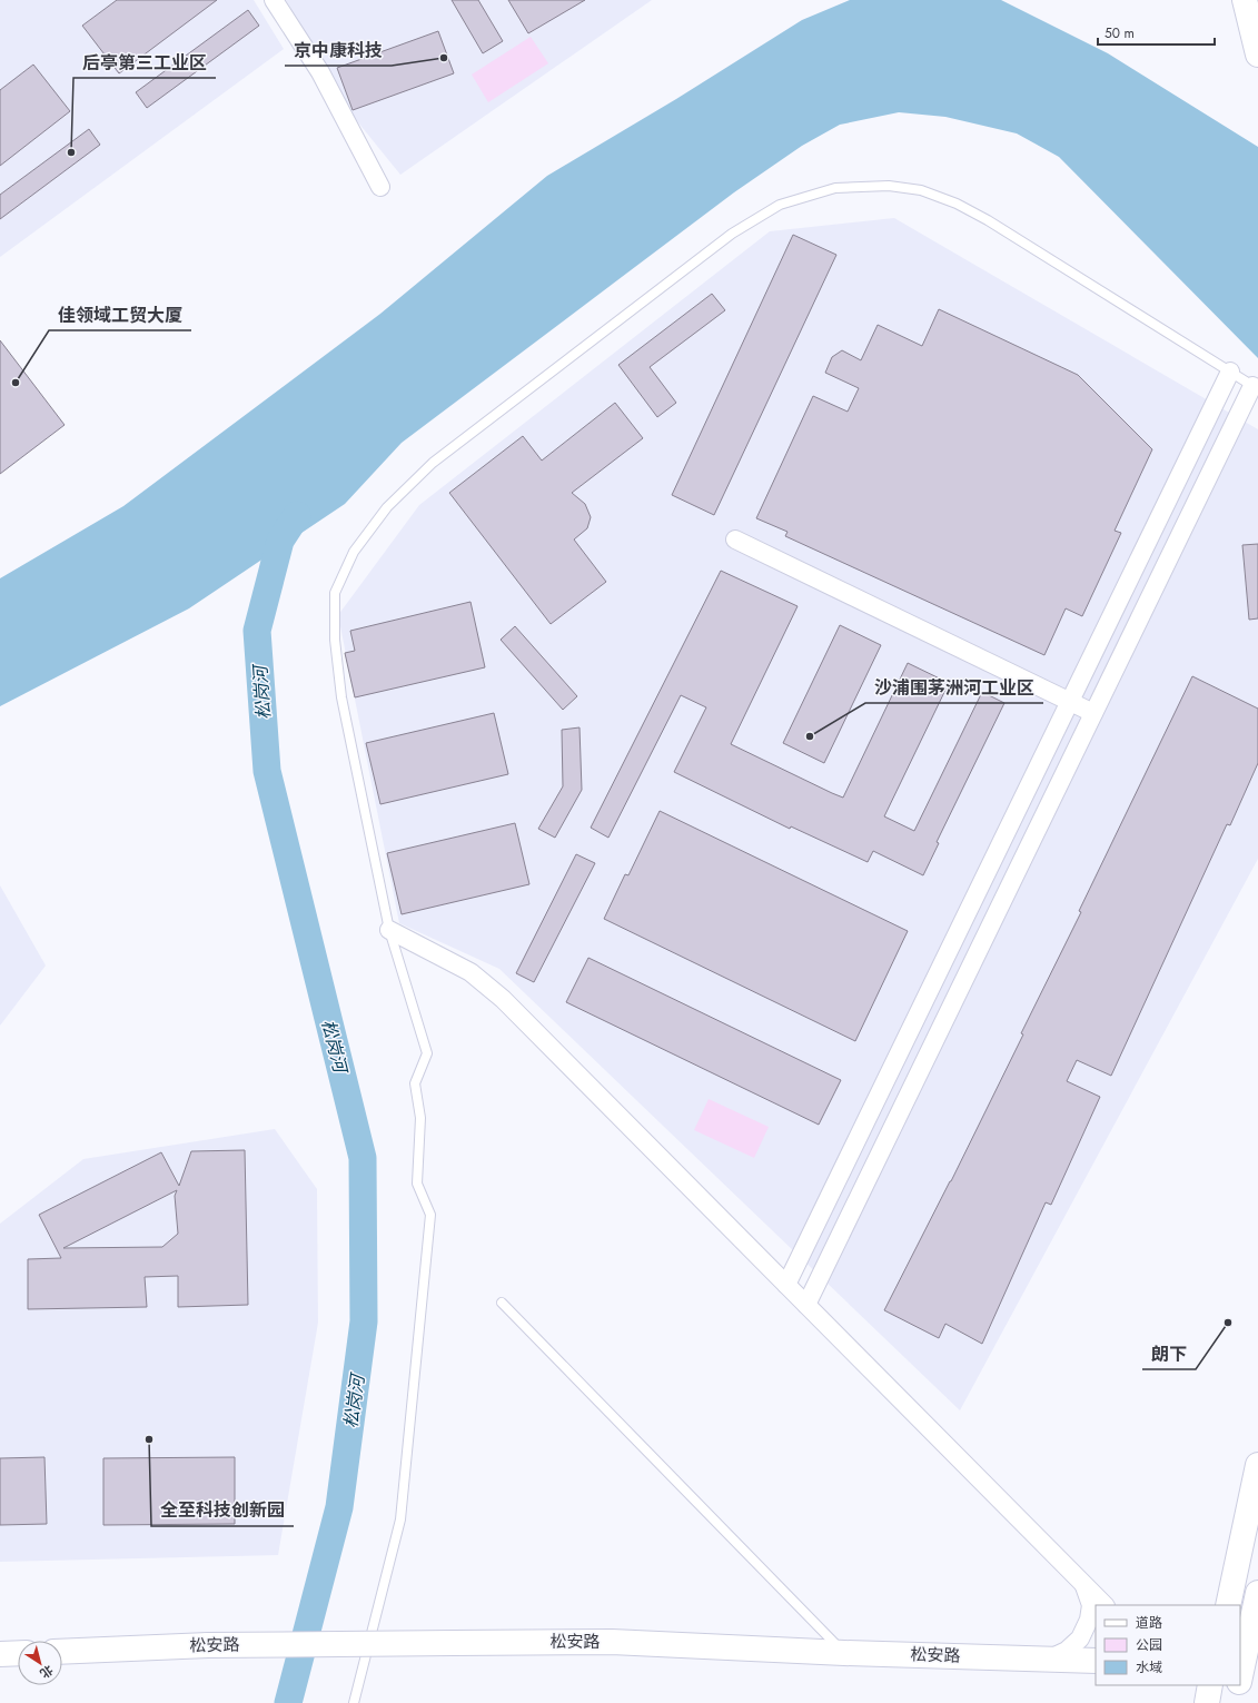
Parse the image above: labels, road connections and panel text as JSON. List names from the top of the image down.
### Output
{
  "streets": {
    "main road": ["松安路"]
  },
  "water": ["松岗河"],
  "places": [
    "京中康科技",
    "后亭第三工业区",
    "佳领域工贸大厦",
    "沙浦围茅洲河工业区",
    "朗下",
    "全至科技创新园"
  ],
  "legend": ["道路", "公园", "水域"],
  "scale_bar": "50 m",
  "north": "bottom right"
}
